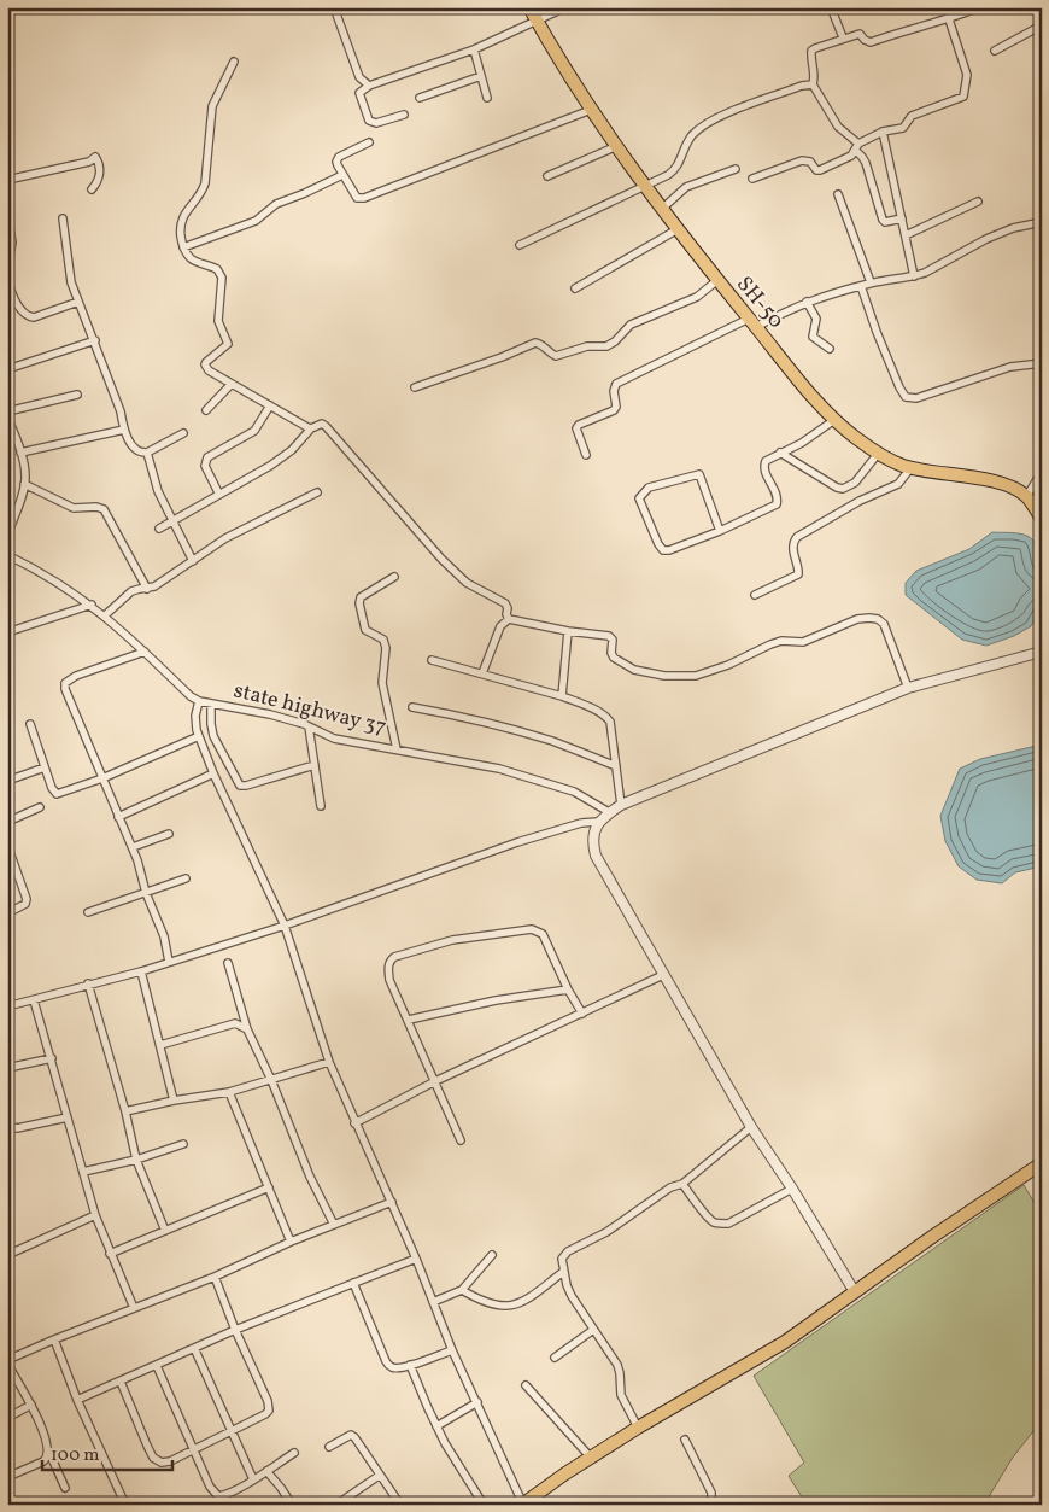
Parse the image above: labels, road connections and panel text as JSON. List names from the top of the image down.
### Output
{
  "streets": {
    "highway": ["SH-50"],
    "street": ["state highway 37"]
  },
  "scale_bar": "100 m"
}
